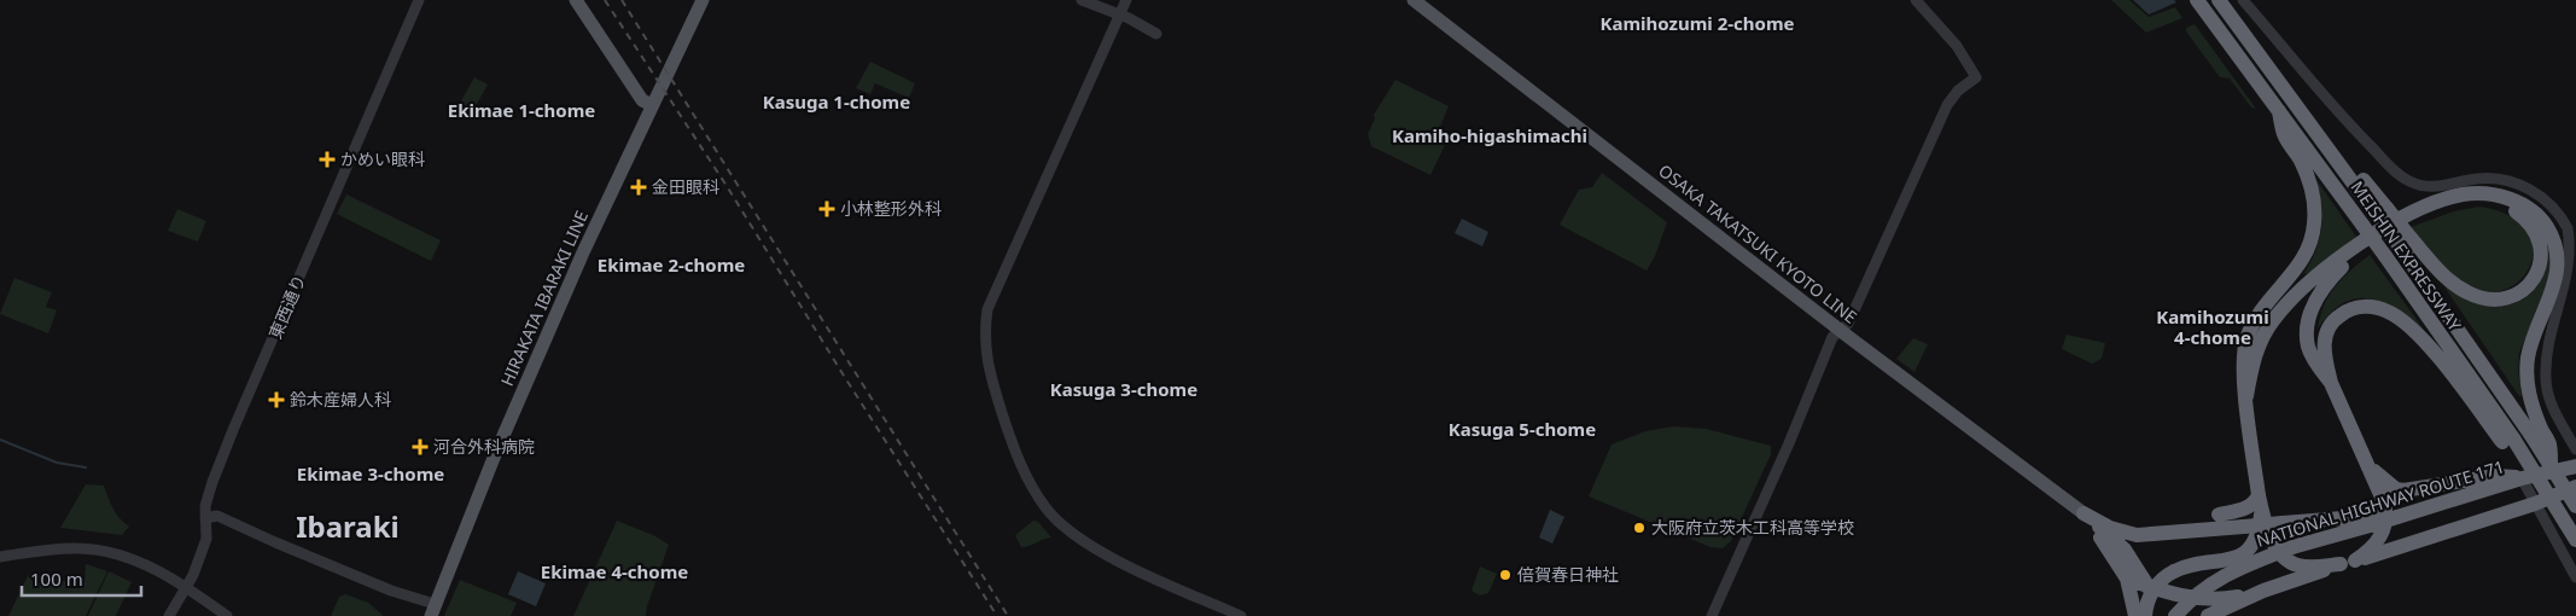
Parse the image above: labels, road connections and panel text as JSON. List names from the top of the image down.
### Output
{
  "streets": {
    "highway": ["MEISHIN EXPRESSWAY", "NATIONAL HIGHWAY ROUTE 171"],
    "main road": ["OSAKA TAKATSUKI KYOTO LINE", "HIRAKATA IBARAKI LINE"],
    "street": ["東西通り"]
  },
  "districts": [
    "Kamihozumi 2-chome",
    "Kasuga 1-chome",
    "Ekimae 1-chome",
    "Kamiho-higashimachi",
    "Ekimae 2-chome",
    "Kamihozumi 4-chome",
    "Kasuga 3-chome",
    "Kasuga 5-chome",
    "Ekimae 3-chome",
    "Ibaraki",
    "Ekimae 4-chome"
  ],
  "places": {
    "health": [
      "かめい眼科",
      "金田眼科",
      "小林整形外科",
      "鈴木産婦人科",
      "河合外科病院"
    ],
    "other": ["大阪府立茨木工科高等学校", "倍賀春日神社"]
  },
  "scale_bar": "100 m"
}
